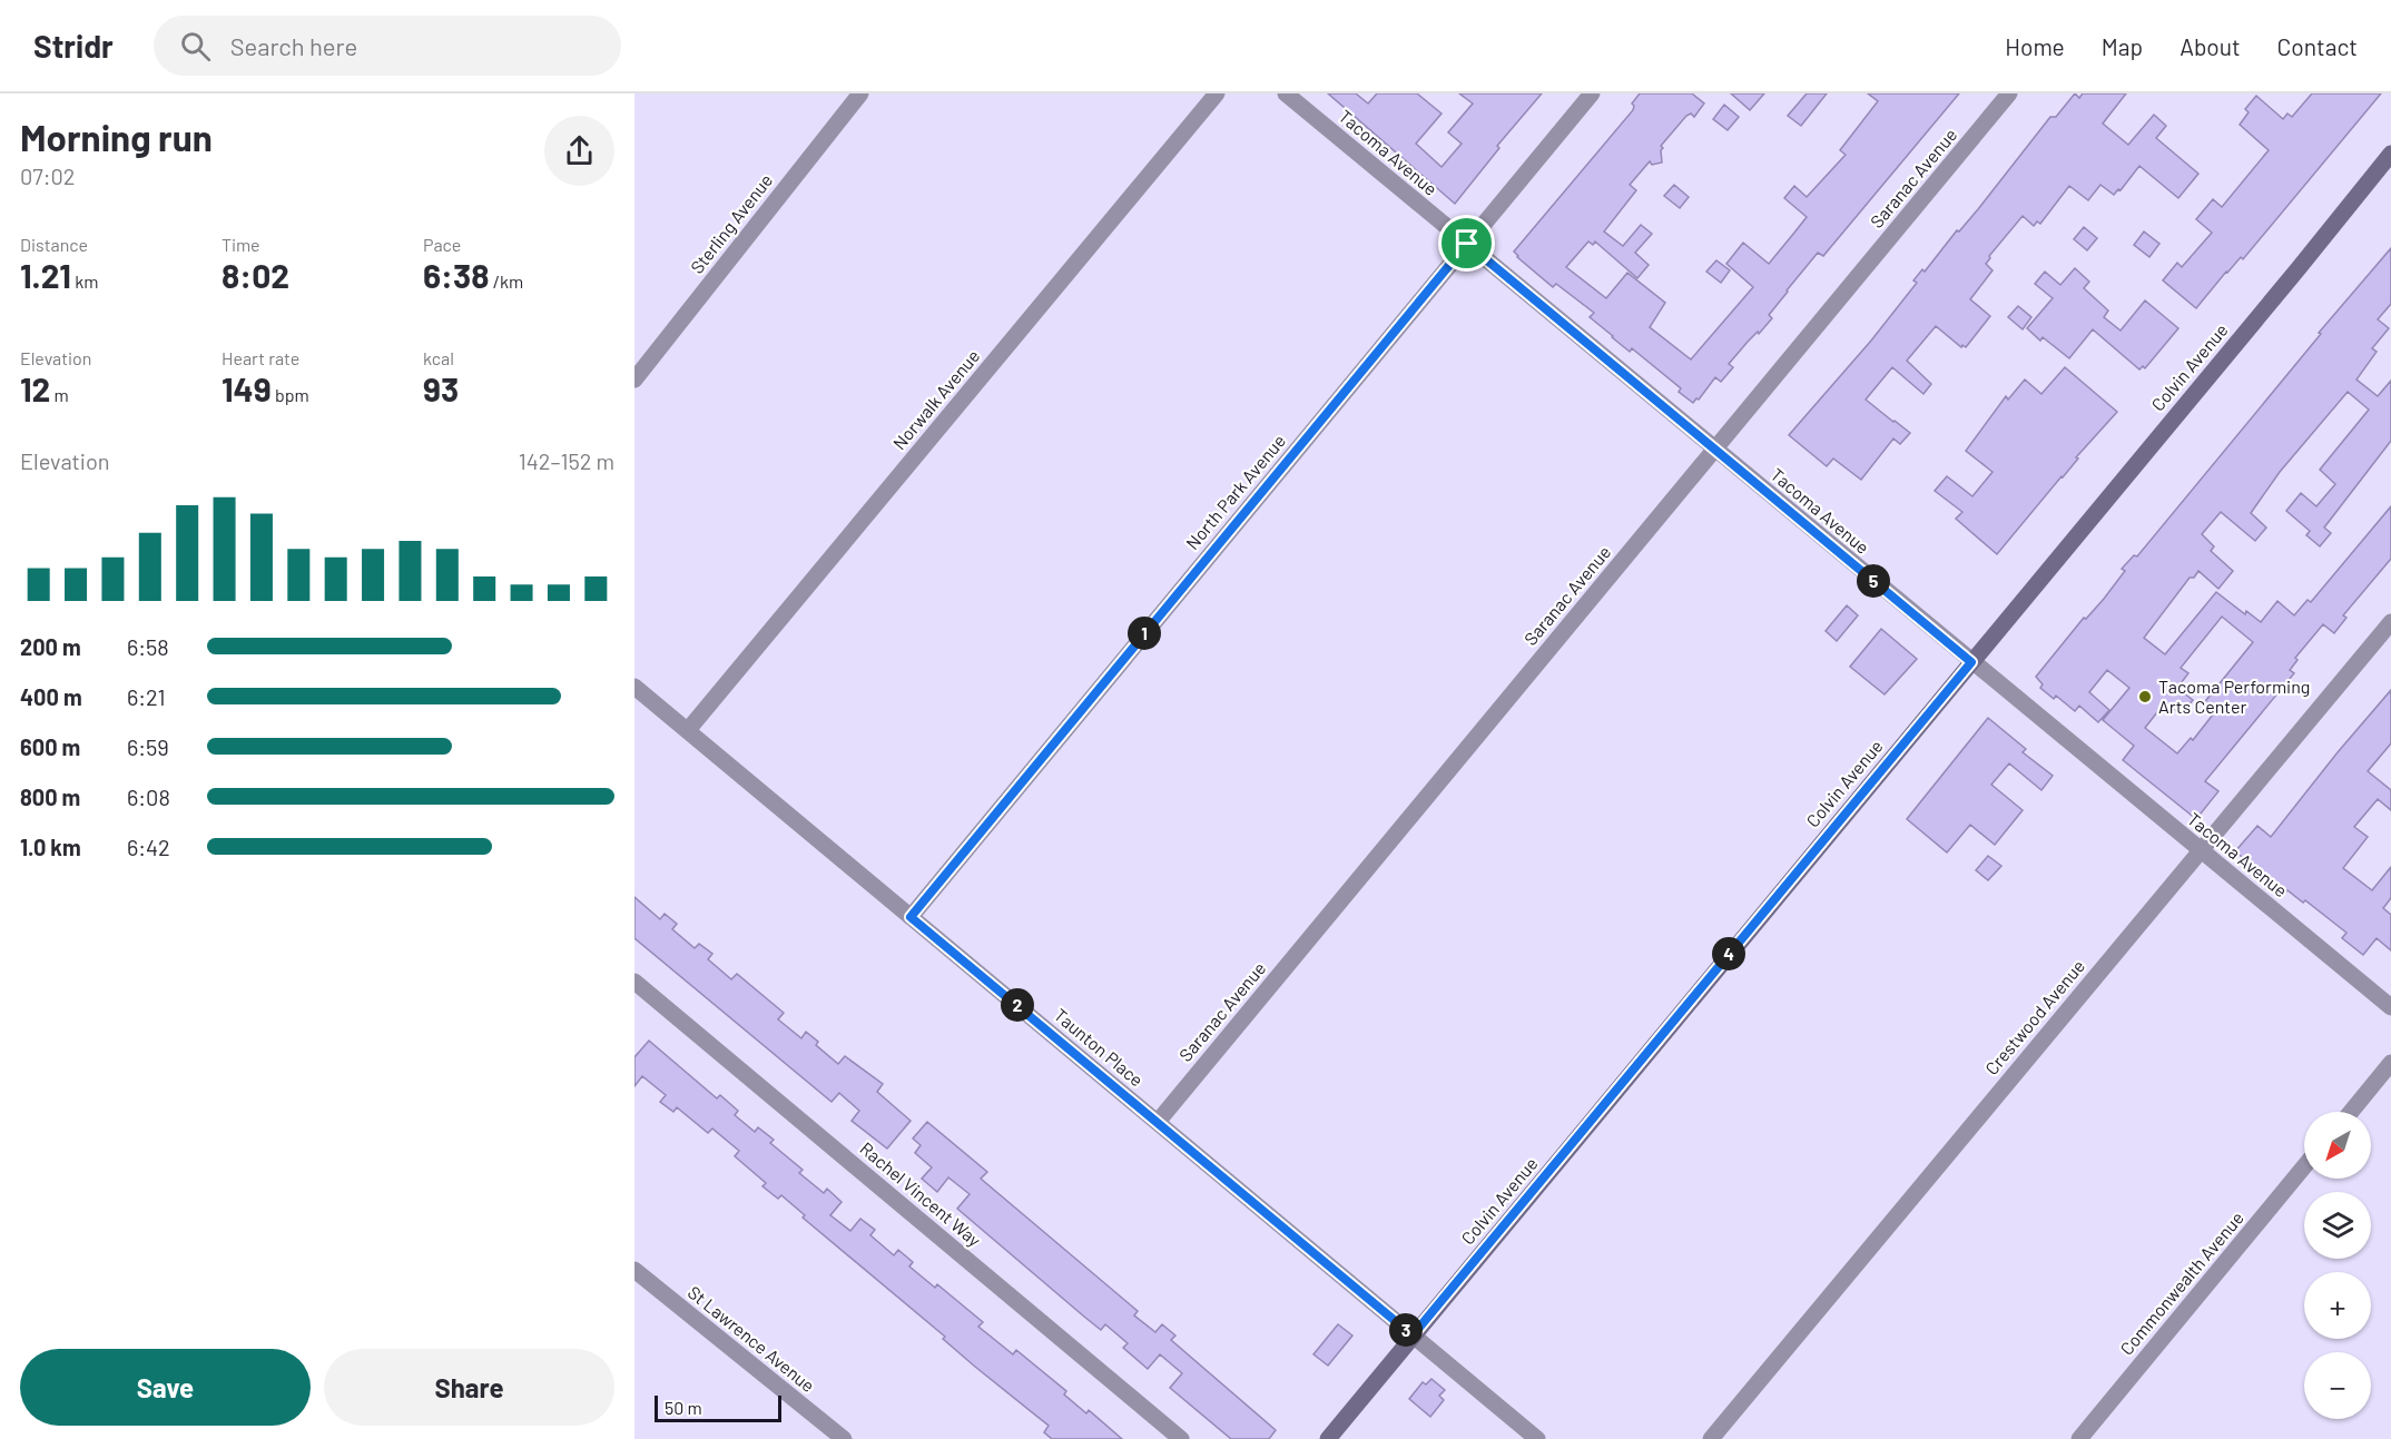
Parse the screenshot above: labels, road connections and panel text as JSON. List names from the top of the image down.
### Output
{
  "streets": {
    "street": [
      "Tacoma Avenue",
      "Saranac Avenue",
      "Sterling Avenue",
      "Colvin Avenue",
      "Norwalk Avenue",
      "North Park Avenue",
      "Crestwood Avenue",
      "Taunton Place",
      "Rachel Vincent Way",
      "Commonwealth Avenue",
      "St Lawrence Avenue"
    ]
  },
  "crossings": [
    ["Tacoma Avenue", "Saranac Avenue"],
    ["Tacoma Avenue", "Colvin Avenue"],
    ["Tacoma Avenue", "North Park Avenue"],
    ["Tacoma Avenue", "Crestwood Avenue"],
    ["Saranac Avenue", "Taunton Place"],
    ["Colvin Avenue", "Taunton Place"],
    ["Norwalk Avenue", "Taunton Place"],
    ["North Park Avenue", "Taunton Place"]
  ],
  "places": ["Tacoma Performing Arts Center"],
  "scale_bar": "50 m",
  "north": "bottom left",
  "page": {
    "header": "Stridr",
    "search": "Search here",
    "nav": [
      "Home",
      "Map",
      "About",
      "Contact"
    ],
    "heading": ["Morning run", "07:02"],
    "stats": [
      ["Distance", "1.21 km"],
      ["Time", "8:02"],
      ["Pace", "6:38 /km"],
      ["Elevation", "12 m"],
      ["Heart rate", "149 bpm"],
      ["kcal", "93"]
    ],
    "chart": ["Elevation", "142–152 m"],
    "pins": [
      "5",
      "1",
      "4",
      "2",
      "3"
    ],
    "list": [
      {
        "name": "200 m",
        "note": "6:58"
      },
      {
        "name": "400 m",
        "note": "6:21"
      },
      {
        "name": "600 m",
        "note": "6:59"
      },
      {
        "name": "800 m",
        "note": "6:08"
      },
      {
        "name": "1.0 km",
        "note": "6:42"
      }
    ],
    "map_buttons": ["+", "−"],
    "buttons": ["Save", "Share"],
    "scale": "50 m"
  }
}
